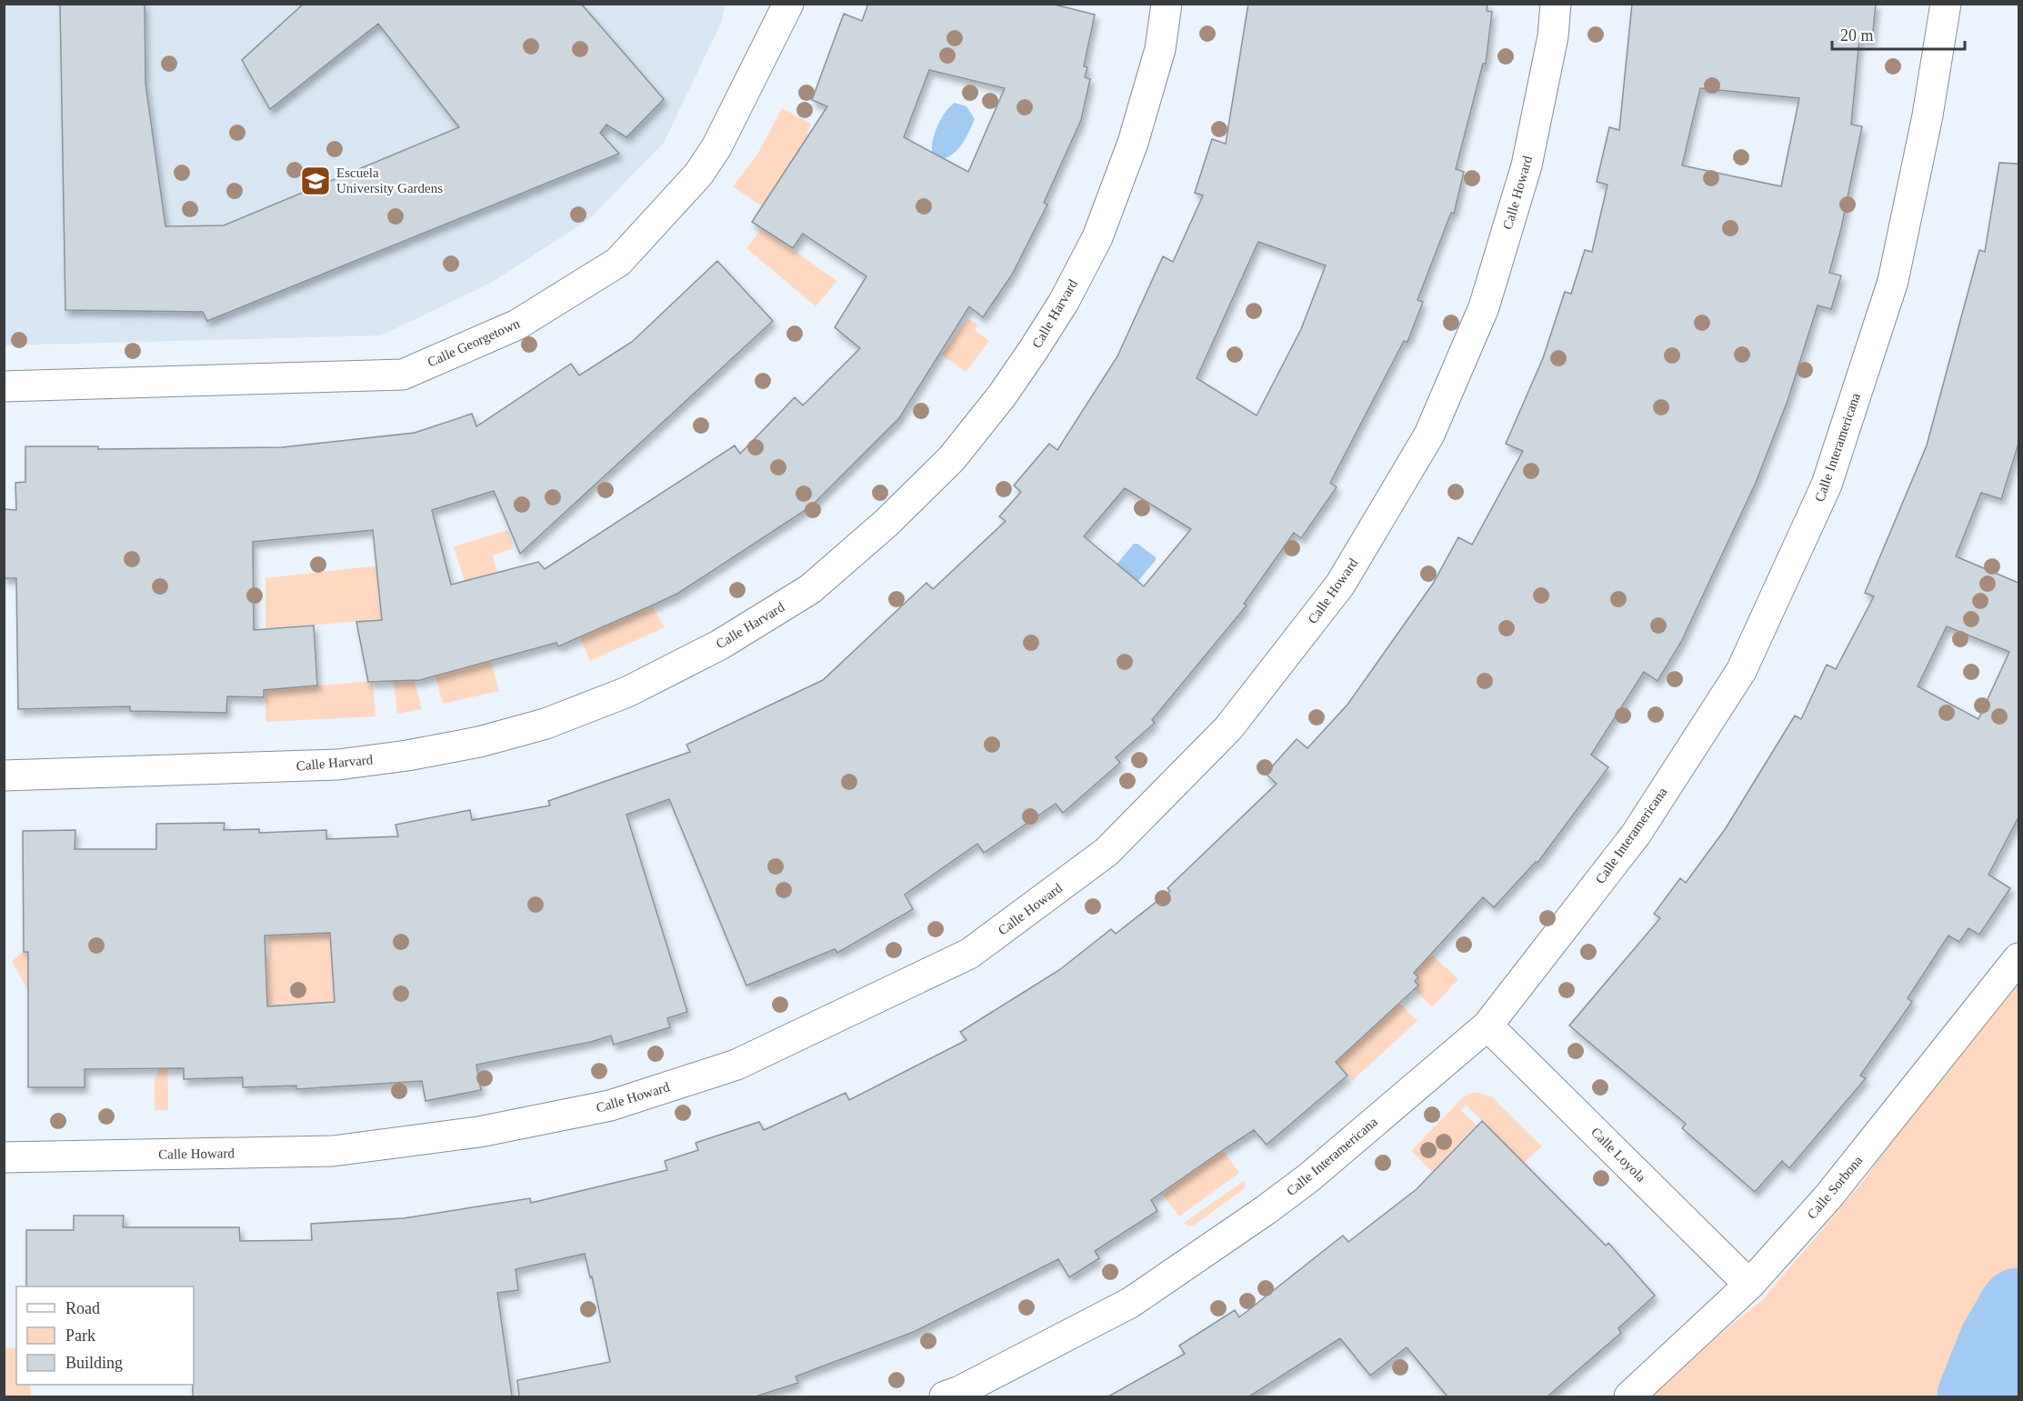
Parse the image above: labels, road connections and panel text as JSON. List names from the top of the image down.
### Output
{
  "streets": {
    "street": [
      "Calle Howard",
      "Calle Harvard",
      "Calle Georgetown",
      "Calle Interamericana",
      "Calle Loyola",
      "Calle Sorbona"
    ]
  },
  "crossings": [
    ["Calle Interamericana", "Calle Loyola"],
    ["Calle Loyola", "Calle Sorbona"]
  ],
  "places": {
    "school or university": ["Escuela University Gardens"]
  },
  "legend": ["Road", "Park", "Building"],
  "scale_bar": "20 m"
}
